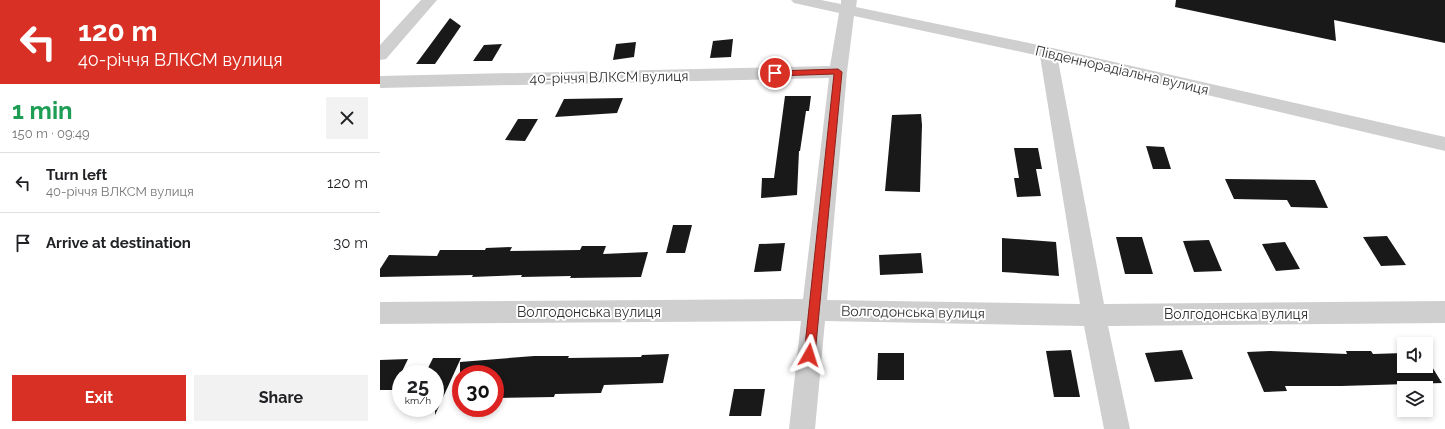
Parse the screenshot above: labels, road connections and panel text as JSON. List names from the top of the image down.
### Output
{
  "streets": {
    "street": ["Південнорадіальна вулиця", "40-річчя ВЛКСМ вулиця", "Волгодонська вулиця"]
  },
  "page": {
    "turn": ["120 m", "40-річчя ВЛКСМ вулиця"],
    "heading": ["1 min", "150 m · 09:49"],
    "list": [
      {
        "name": "Turn left",
        "note": "40-річчя ВЛКСМ вулиця",
        "value": "120 m"
      },
      {
        "name": "Arrive at destination",
        "value": "30 m"
      }
    ],
    "speed": "25 km/h",
    "limit": "30",
    "buttons": ["Exit", "Share"]
  }
}
